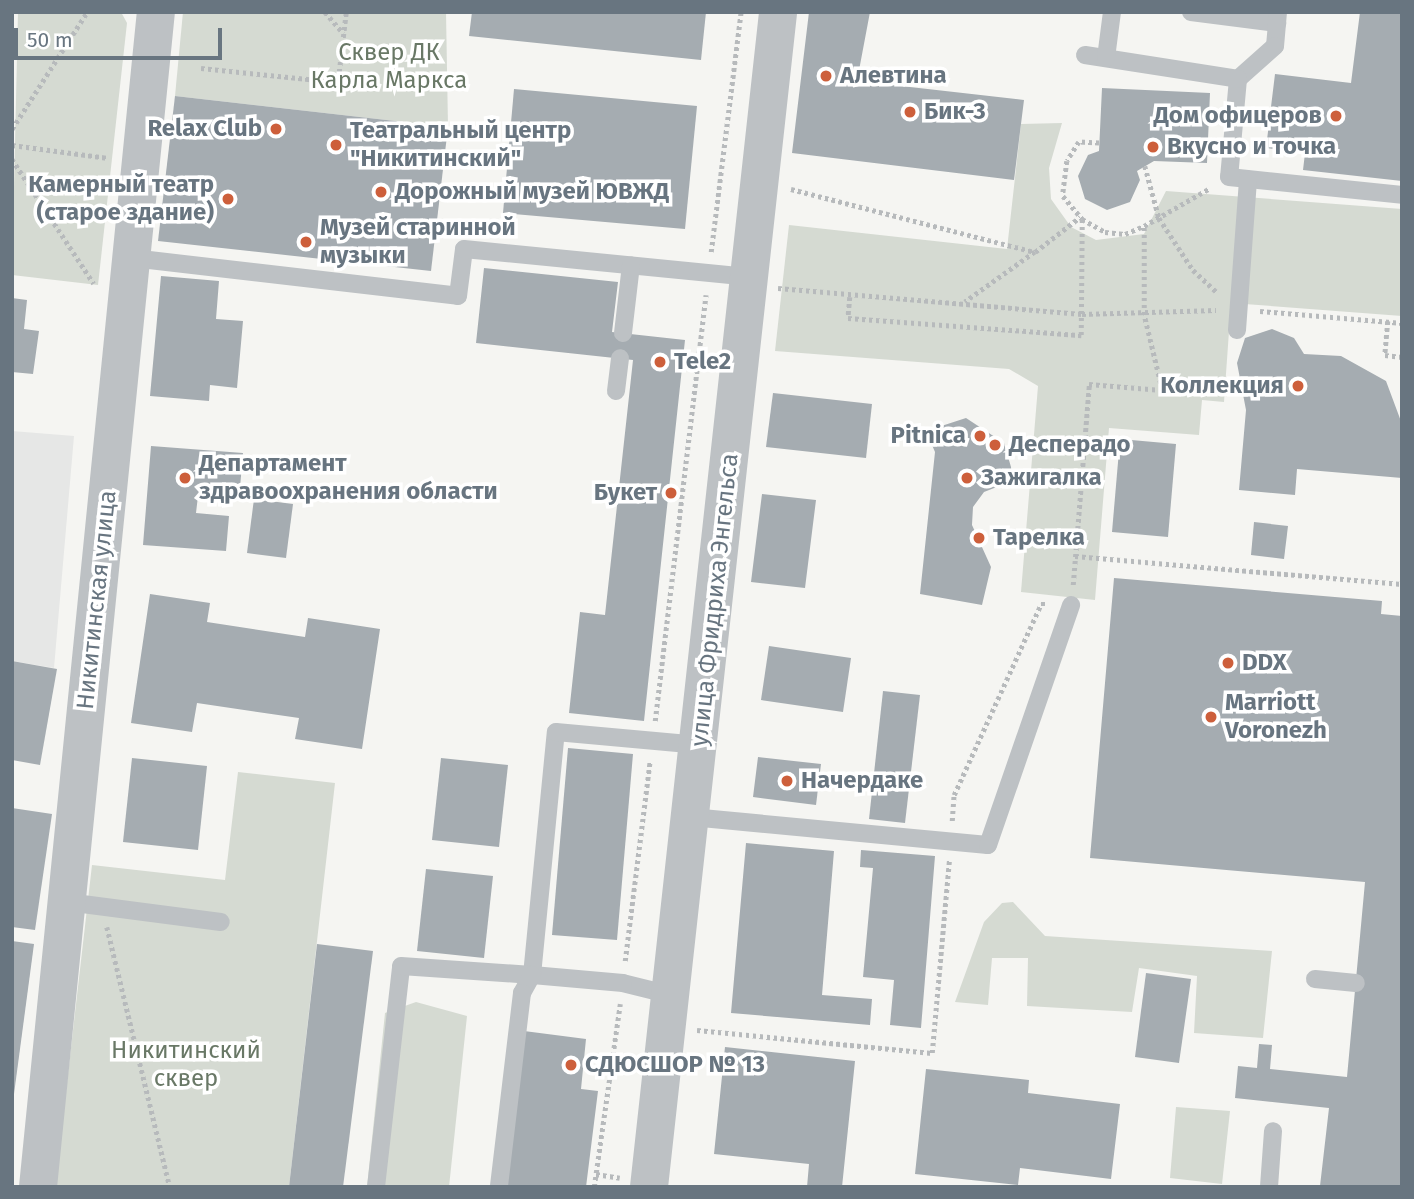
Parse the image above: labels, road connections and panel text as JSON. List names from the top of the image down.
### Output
{
  "streets": {
    "street": ["Никитинская улица", "улица Фридриха Энгельса"]
  },
  "parks": ["Сквер ДК Карла Маркса", "Никитинский сквер"],
  "places": [
    "Алевтина",
    "Бик-3",
    "Дом офицеров",
    "Relax Club",
    "Театральный центр \"Никитинский\"",
    "Вкусно и точка",
    "Дорожный музей ЮВЖД",
    "Камерный театр (старое здание)",
    "Музей старинной музыки",
    "Tele2",
    "Коллекция",
    "Pitnica",
    "Десперадо",
    "Департамент здравоохранения области",
    "Зажигалка",
    "Букет",
    "Тарелка",
    "DDX",
    "Marriott Voronezh",
    "Начердаке",
    "СДЮСШОР № 13"
  ],
  "scale_bar": "50 m"
}
